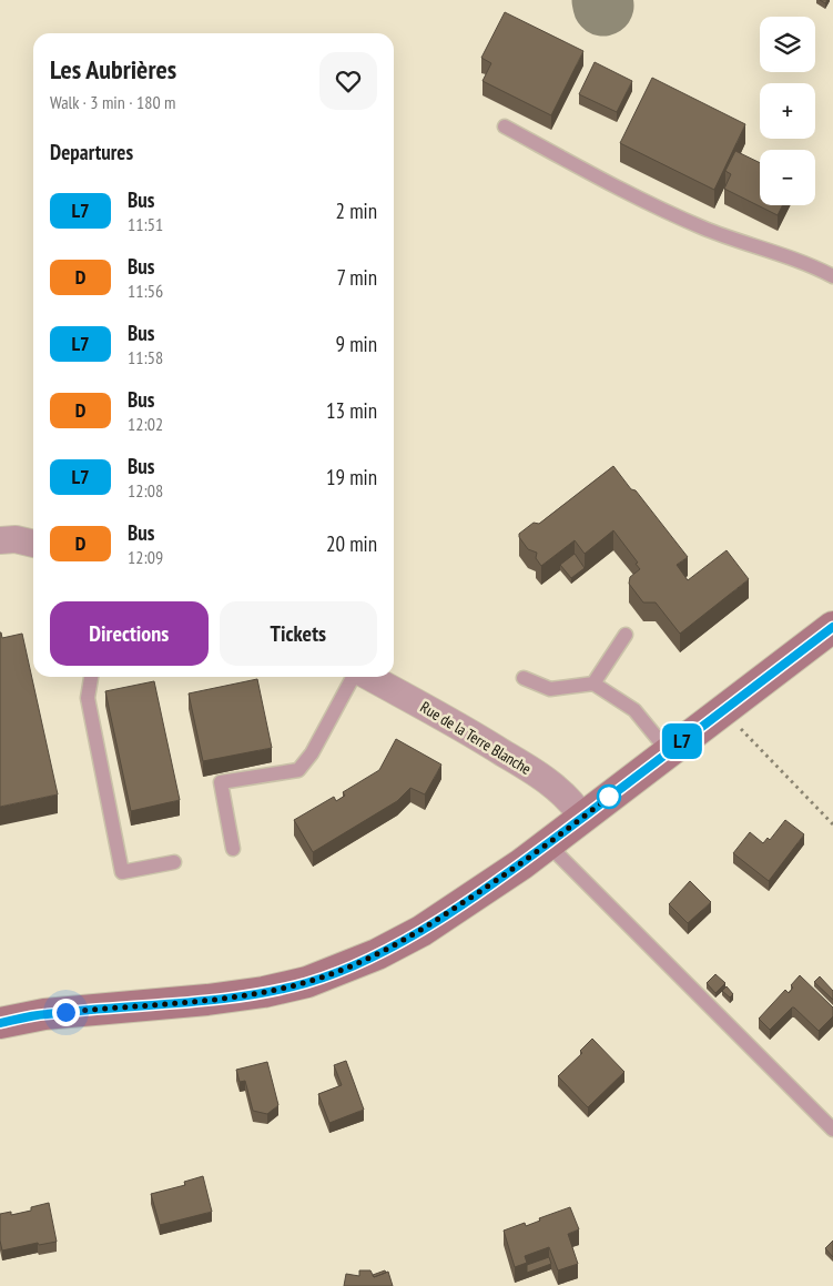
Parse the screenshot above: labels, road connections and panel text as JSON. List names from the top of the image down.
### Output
{
  "streets": {
    "street": ["Rue de la Terre Blanche"]
  },
  "lines": ["bus line L7"],
  "page": {
    "on_map": "L7",
    "map_buttons": ["+", "−"],
    "heading": [
      ["Les Aubrières", "Walk · 3 min · 180 m"],
      "Departures"
    ],
    "list": [
      {
        "mark": "L7",
        "name": "Bus",
        "note": "11:51",
        "value": "2 min"
      },
      {
        "mark": "D",
        "name": "Bus",
        "note": "11:56",
        "value": "7 min"
      },
      {
        "mark": "L7",
        "name": "Bus",
        "note": "11:58",
        "value": "9 min"
      },
      {
        "mark": "D",
        "name": "Bus",
        "note": "12:02",
        "value": "13 min"
      },
      {
        "mark": "L7",
        "name": "Bus",
        "note": "12:08",
        "value": "19 min"
      },
      {
        "mark": "D",
        "name": "Bus",
        "note": "12:09",
        "value": "20 min"
      }
    ],
    "buttons": ["Directions", "Tickets"]
  }
}
